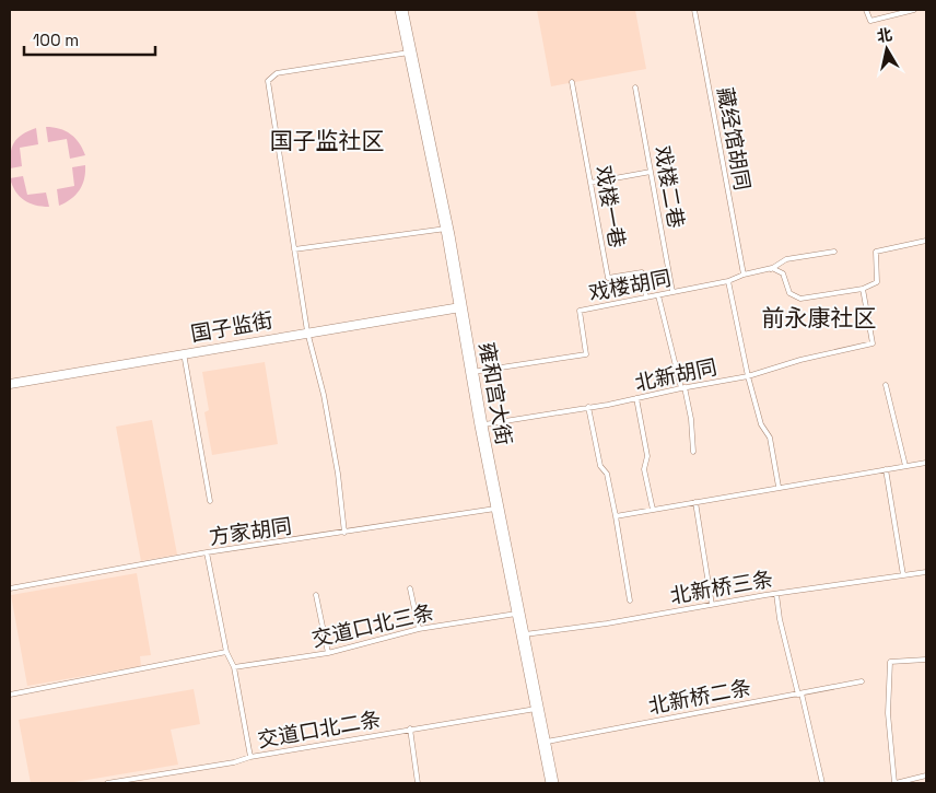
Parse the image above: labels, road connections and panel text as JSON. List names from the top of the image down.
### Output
{
  "streets": {
    "main road": ["雍和宫大街"],
    "street": ["国子监街"],
    "lane": [
      "藏经馆胡同",
      "戏楼二巷",
      "戏楼一巷",
      "戏楼胡同",
      "北新胡同",
      "方家胡同",
      "北新桥三条",
      "交道口北三条",
      "北新桥二条",
      "交道口北二条"
    ]
  },
  "crossings": [
    ["藏经馆胡同", "戏楼胡同"],
    ["戏楼二巷", "戏楼胡同"],
    ["戏楼一巷", "戏楼胡同"],
    ["戏楼胡同", "雍和宫大街"],
    ["国子监街", "雍和宫大街"],
    ["北新胡同", "雍和宫大街"],
    ["雍和宫大街", "方家胡同"],
    ["雍和宫大街", "北新桥三条"],
    ["雍和宫大街", "交道口北三条"],
    ["雍和宫大街", "北新桥二条"],
    ["雍和宫大街", "交道口北二条"]
  ],
  "districts": ["国子监社区", "前永康社区"],
  "scale_bar": "100 m",
  "north": "top"
}
